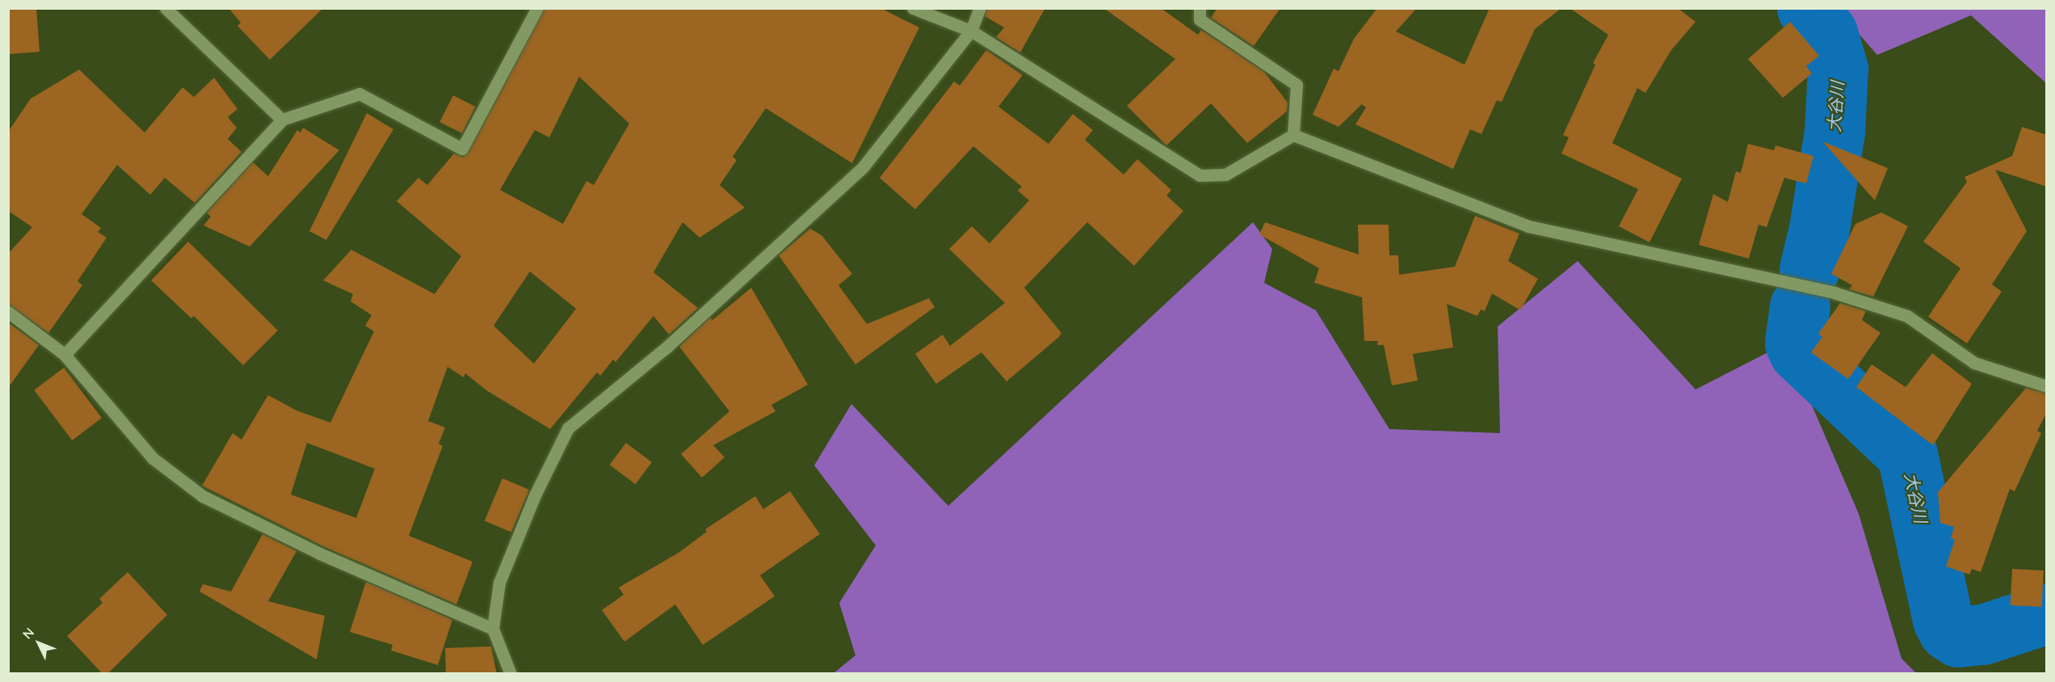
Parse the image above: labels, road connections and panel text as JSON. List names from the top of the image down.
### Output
{
  "water": ["大谷川"],
  "north": "top left"
}
